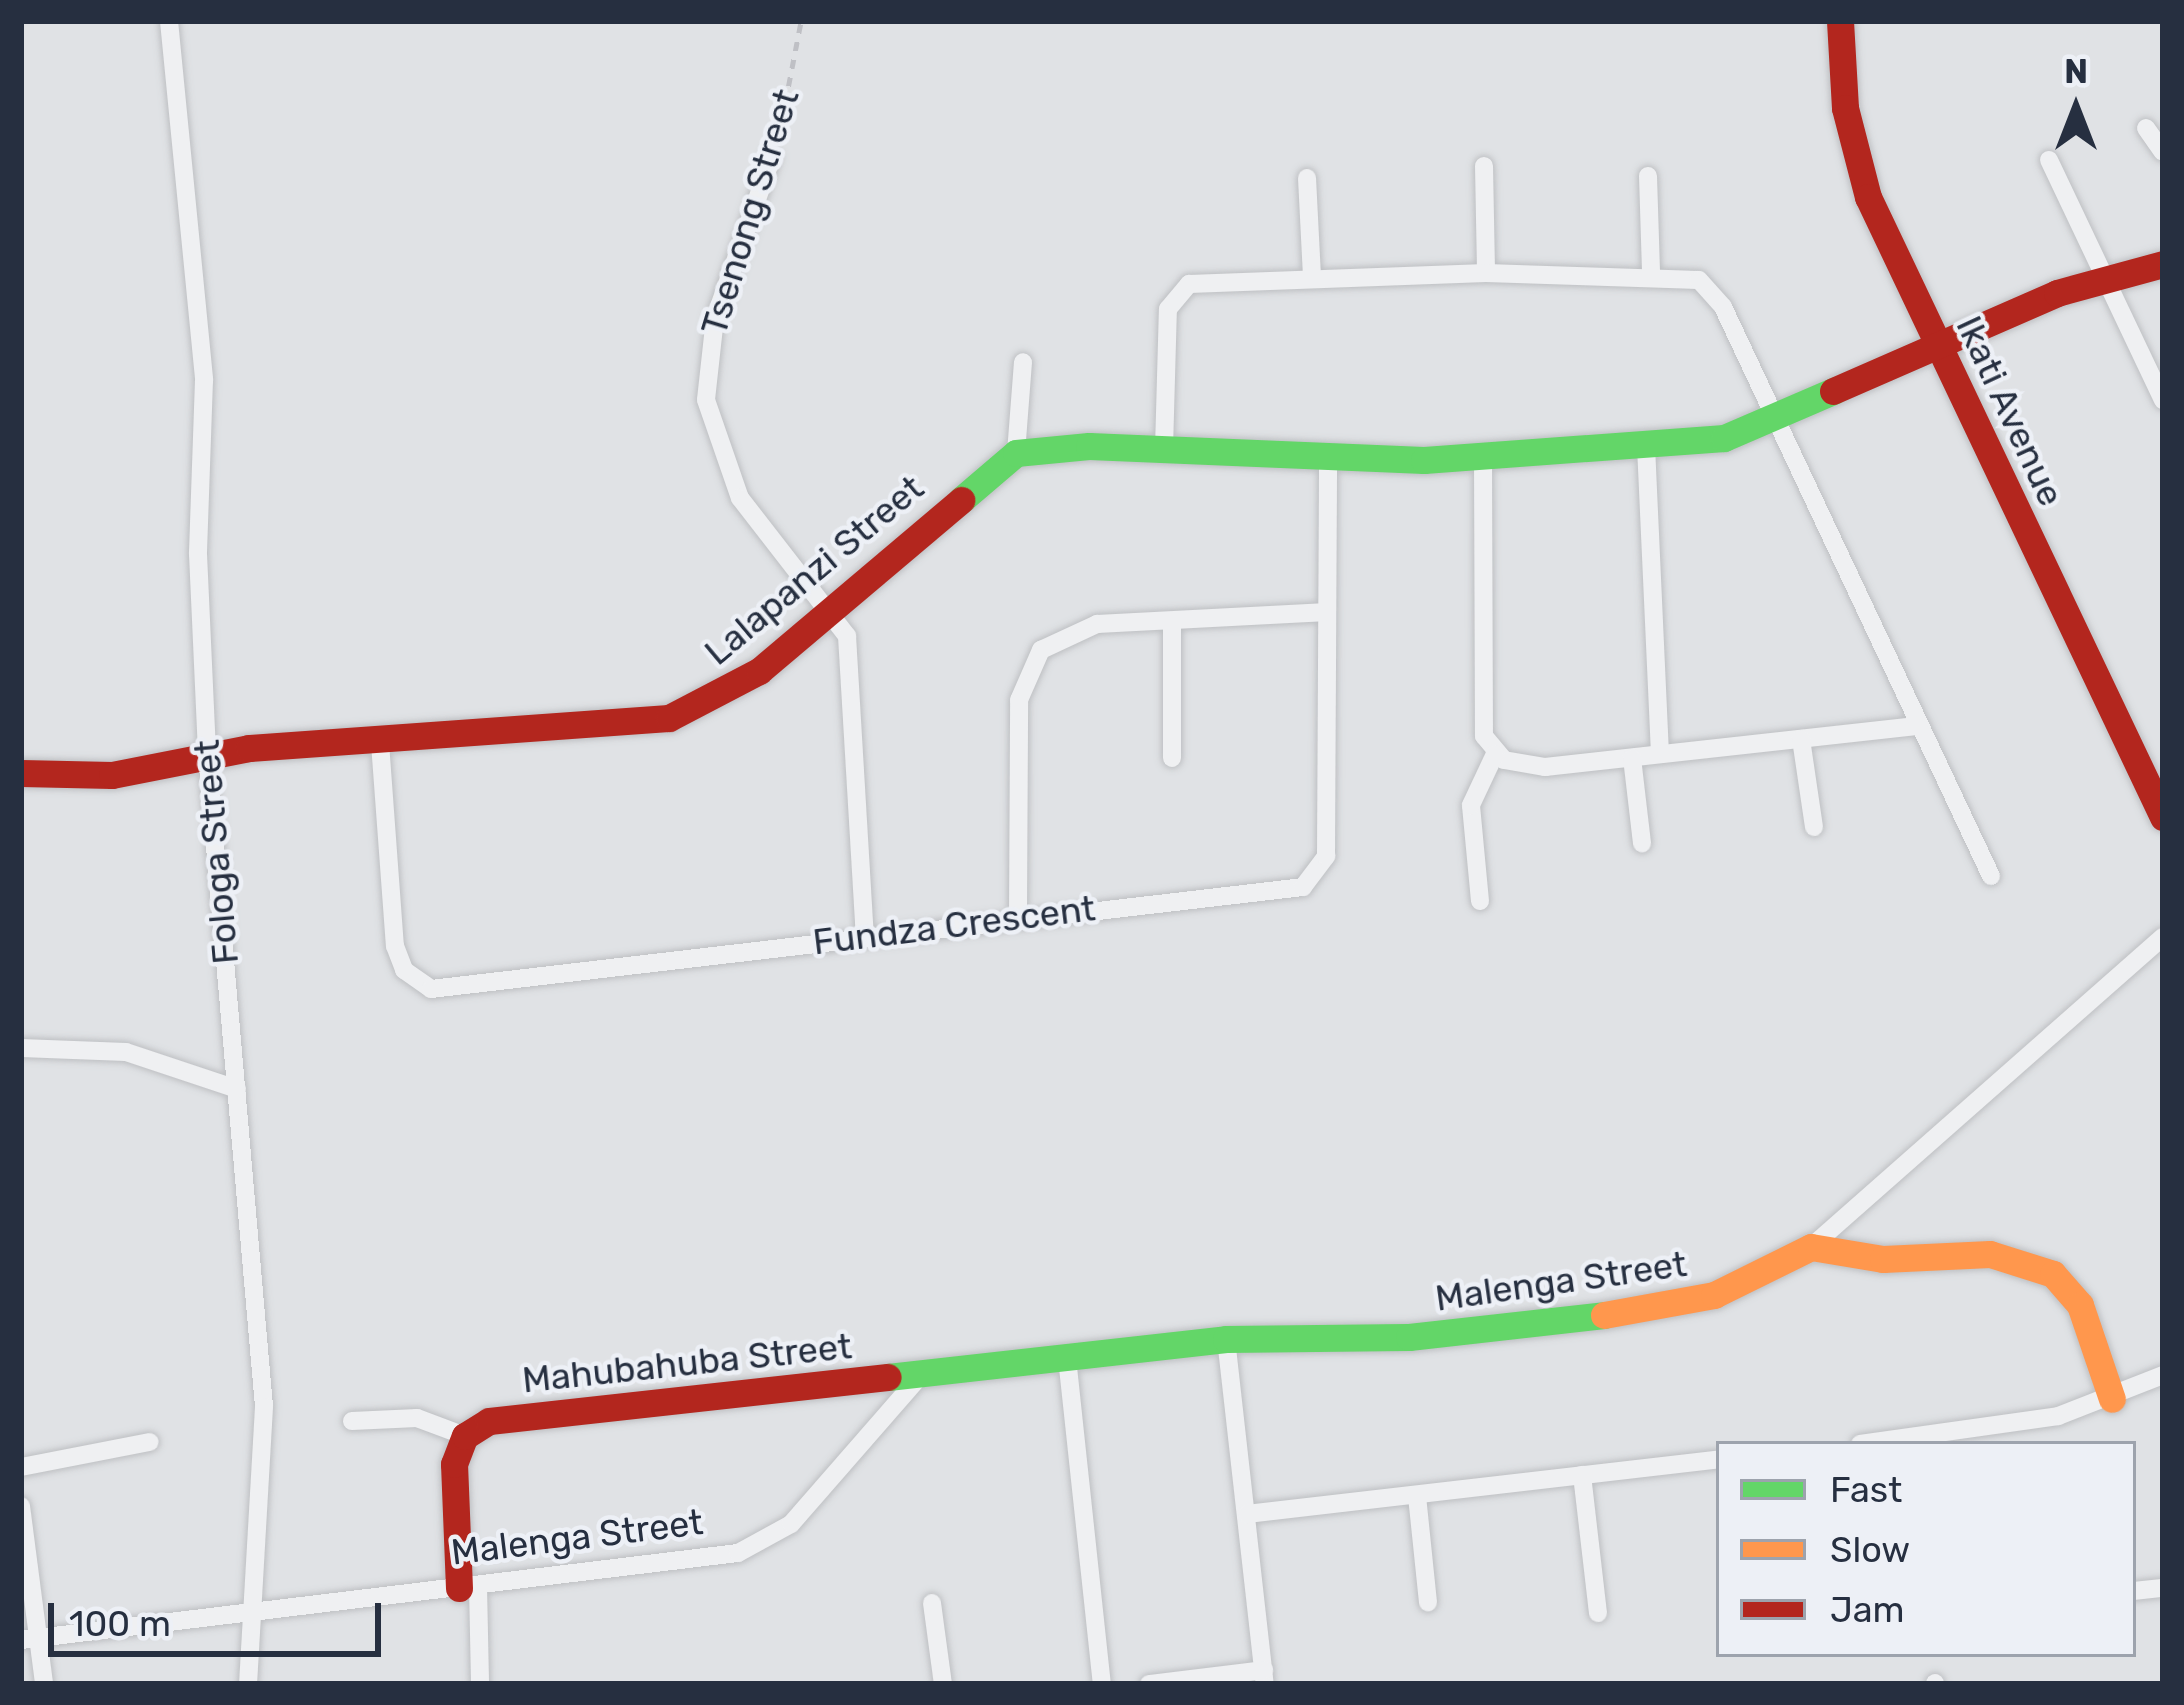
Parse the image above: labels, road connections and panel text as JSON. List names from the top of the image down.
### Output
{
  "streets": {
    "street": [
      "Tsenong Street",
      "Ikati Avenue",
      "Lalapanzi Street",
      "Fologa Street",
      "Fundza Crescent",
      "Malenga Street",
      "Mahubahuba Street"
    ]
  },
  "crossings": [
    ["Tsenong Street", "Lalapanzi Street"],
    ["Tsenong Street", "Fundza Crescent"],
    ["Lalapanzi Street", "Fologa Street"],
    ["Lalapanzi Street", "Fundza Crescent"],
    ["Fologa Street", "Malenga Street"],
    ["Malenga Street", "Mahubahuba Street"]
  ],
  "legend": ["Fast", "Slow", "Jam"],
  "scale_bar": "100 m",
  "north": "top"
}
